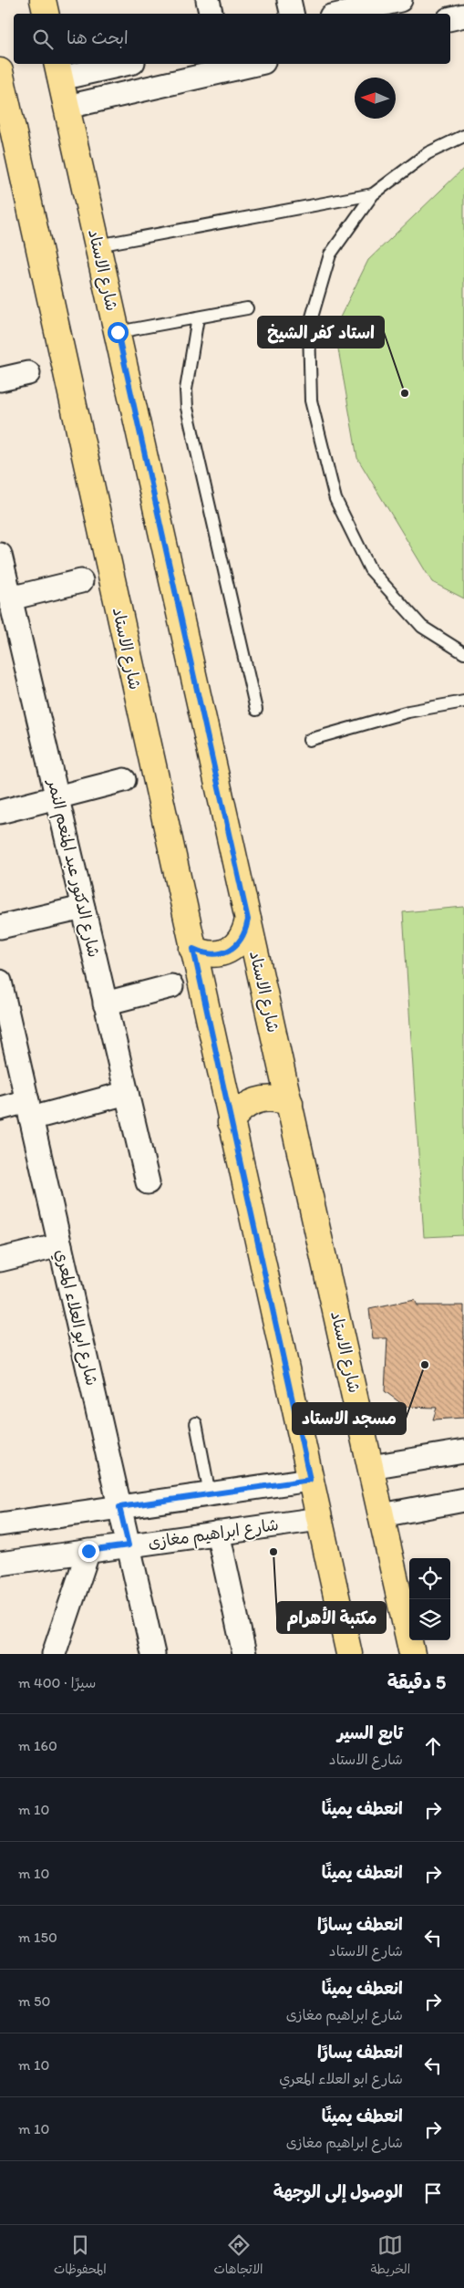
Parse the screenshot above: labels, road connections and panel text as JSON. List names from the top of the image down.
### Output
{
  "streets": {
    "main road": ["شارع الاستاد"],
    "street": ["شارع الدكتور عبد المنعم النمر", "شارع ابو العلاء المعري", "شارع ابراهيم مغازى"]
  },
  "crossings": [
    ["شارع الاستاد", "شارع ابراهيم مغازى"],
    ["شارع ابو العلاء المعري", "شارع ابراهيم مغازى"]
  ],
  "places": ["استاد كفر الشيخ", "مسجد الاستاد", "مكتبة الأهرام"],
  "north": "left",
  "page": {
    "search": "ابحث هنا",
    "heading": ["5 دقيقة", "سيرًا · 400 m"],
    "list": [
      ["تابع السير", "شارع الاستاد", "160 m"],
      ["انعطف يمينًا", "10 m"],
      ["انعطف يمينًا", "10 m"],
      ["انعطف يسارًا", "شارع الاستاد", "150 m"],
      ["انعطف يمينًا", "شارع ابراهيم مغازى", "50 m"],
      ["انعطف يسارًا", "شارع ابو العلاء المعري", "10 m"],
      ["انعطف يمينًا", "شارع ابراهيم مغازى", "10 m"],
      "الوصول إلى الوجهة"
    ],
    "nav": ["الخريطة", "الاتجاهات", "المحفوظات"]
  }
}
